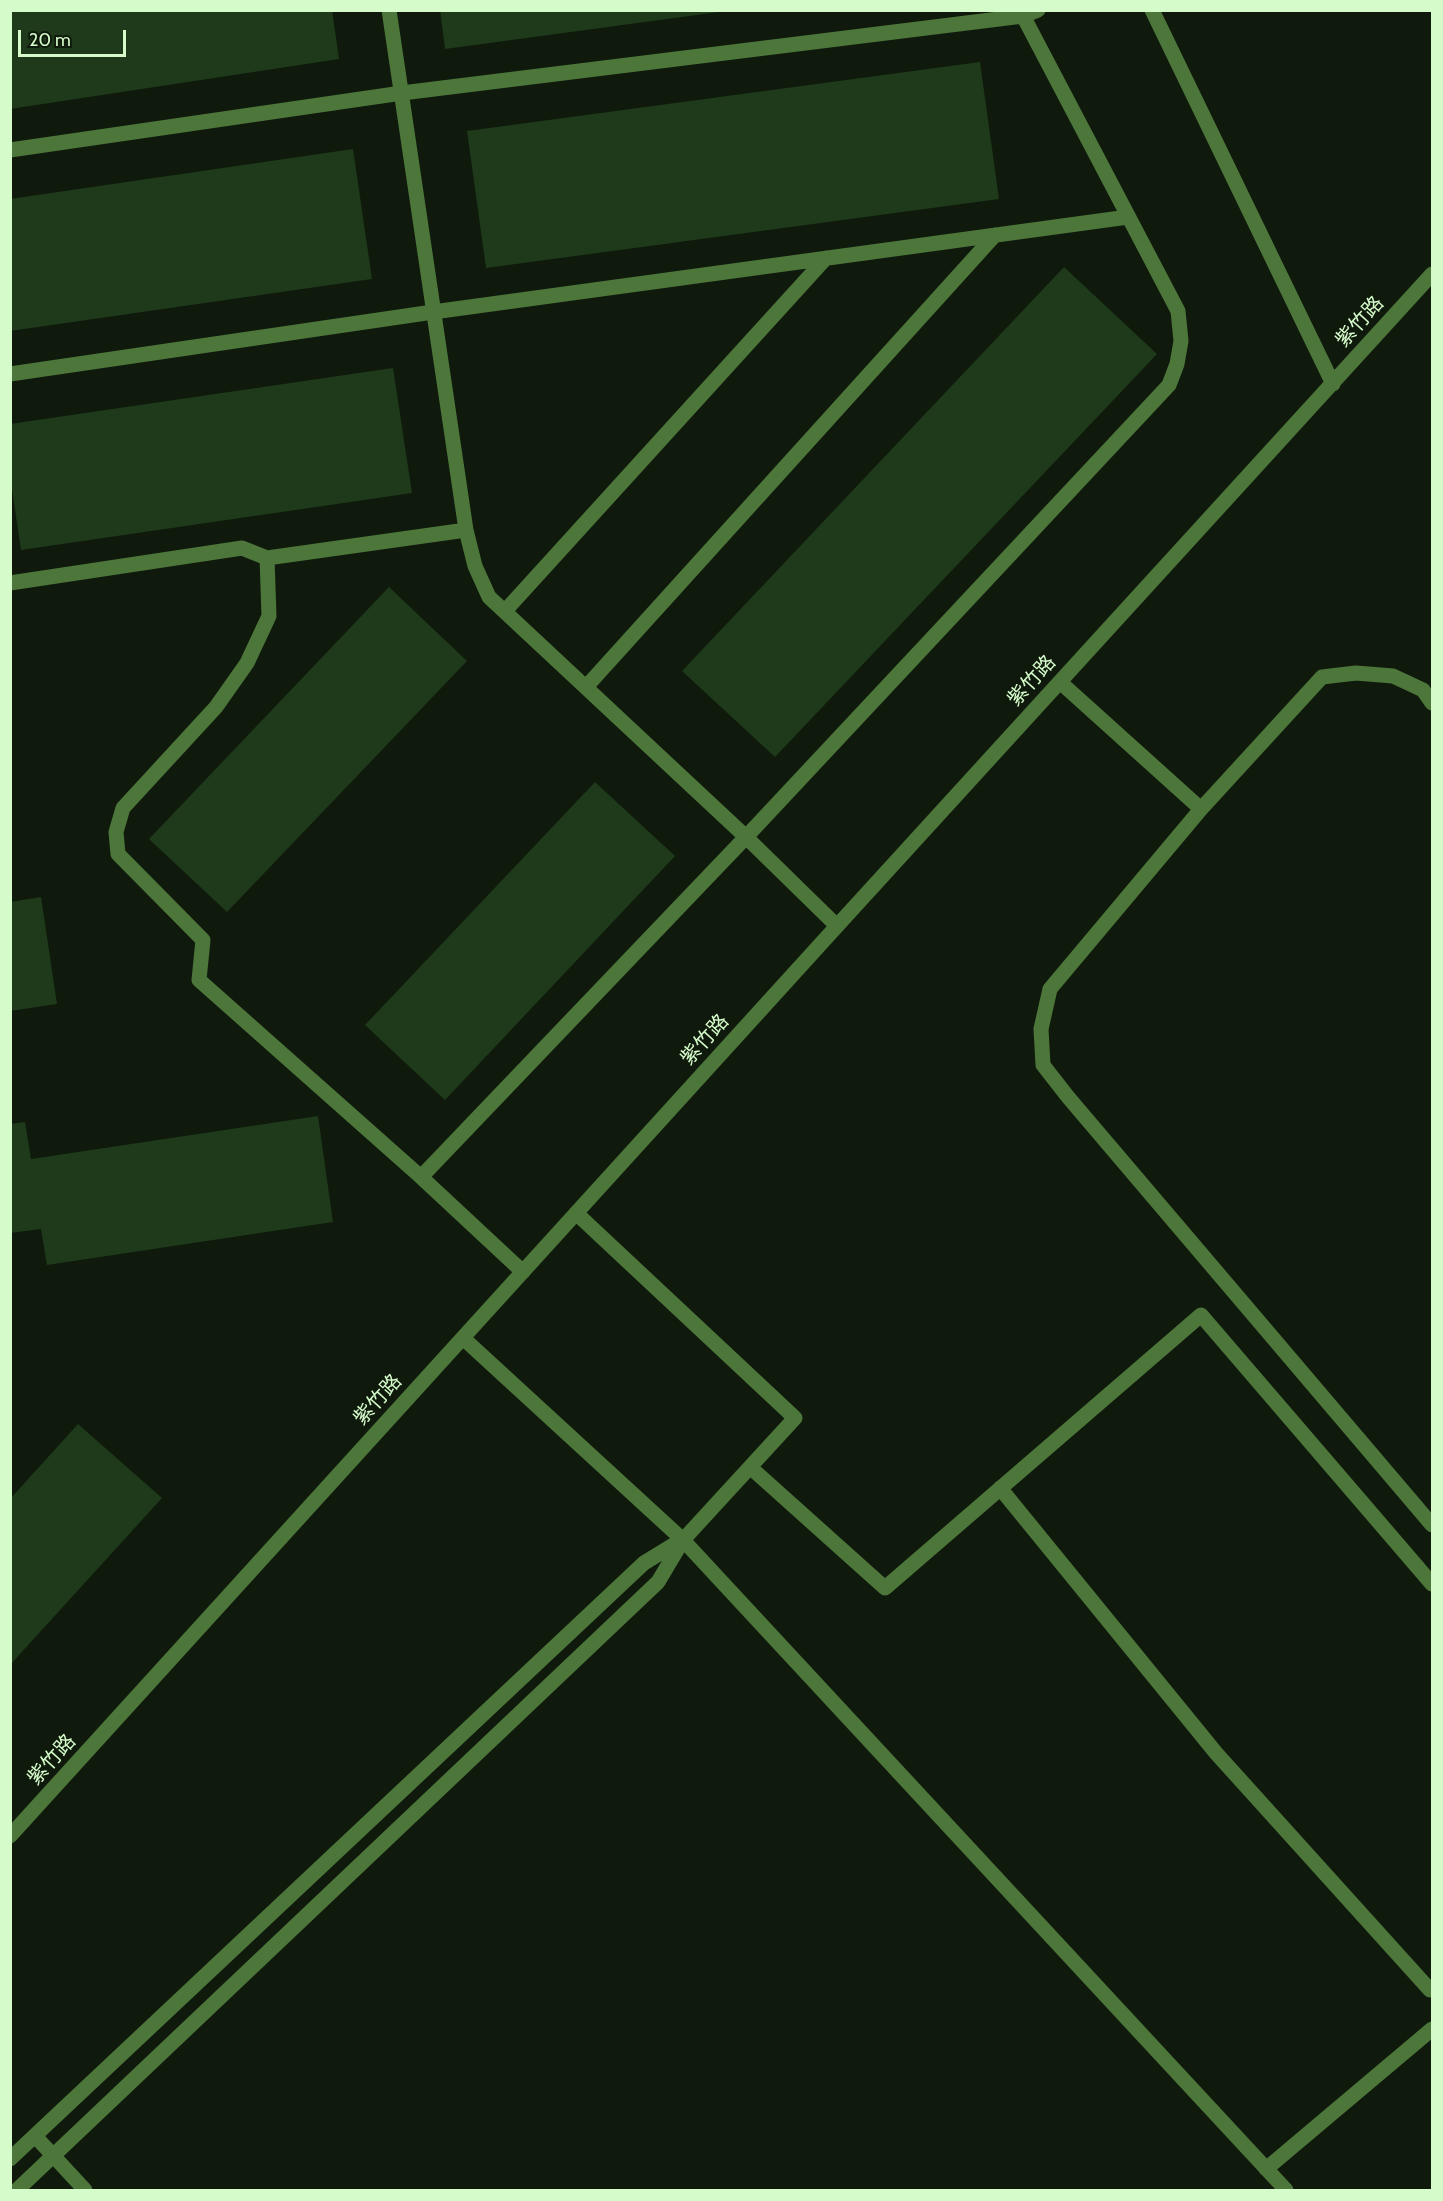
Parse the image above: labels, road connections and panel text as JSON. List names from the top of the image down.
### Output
{
  "streets": {
    "street": ["紫竹路"]
  },
  "scale_bar": "20 m"
}
